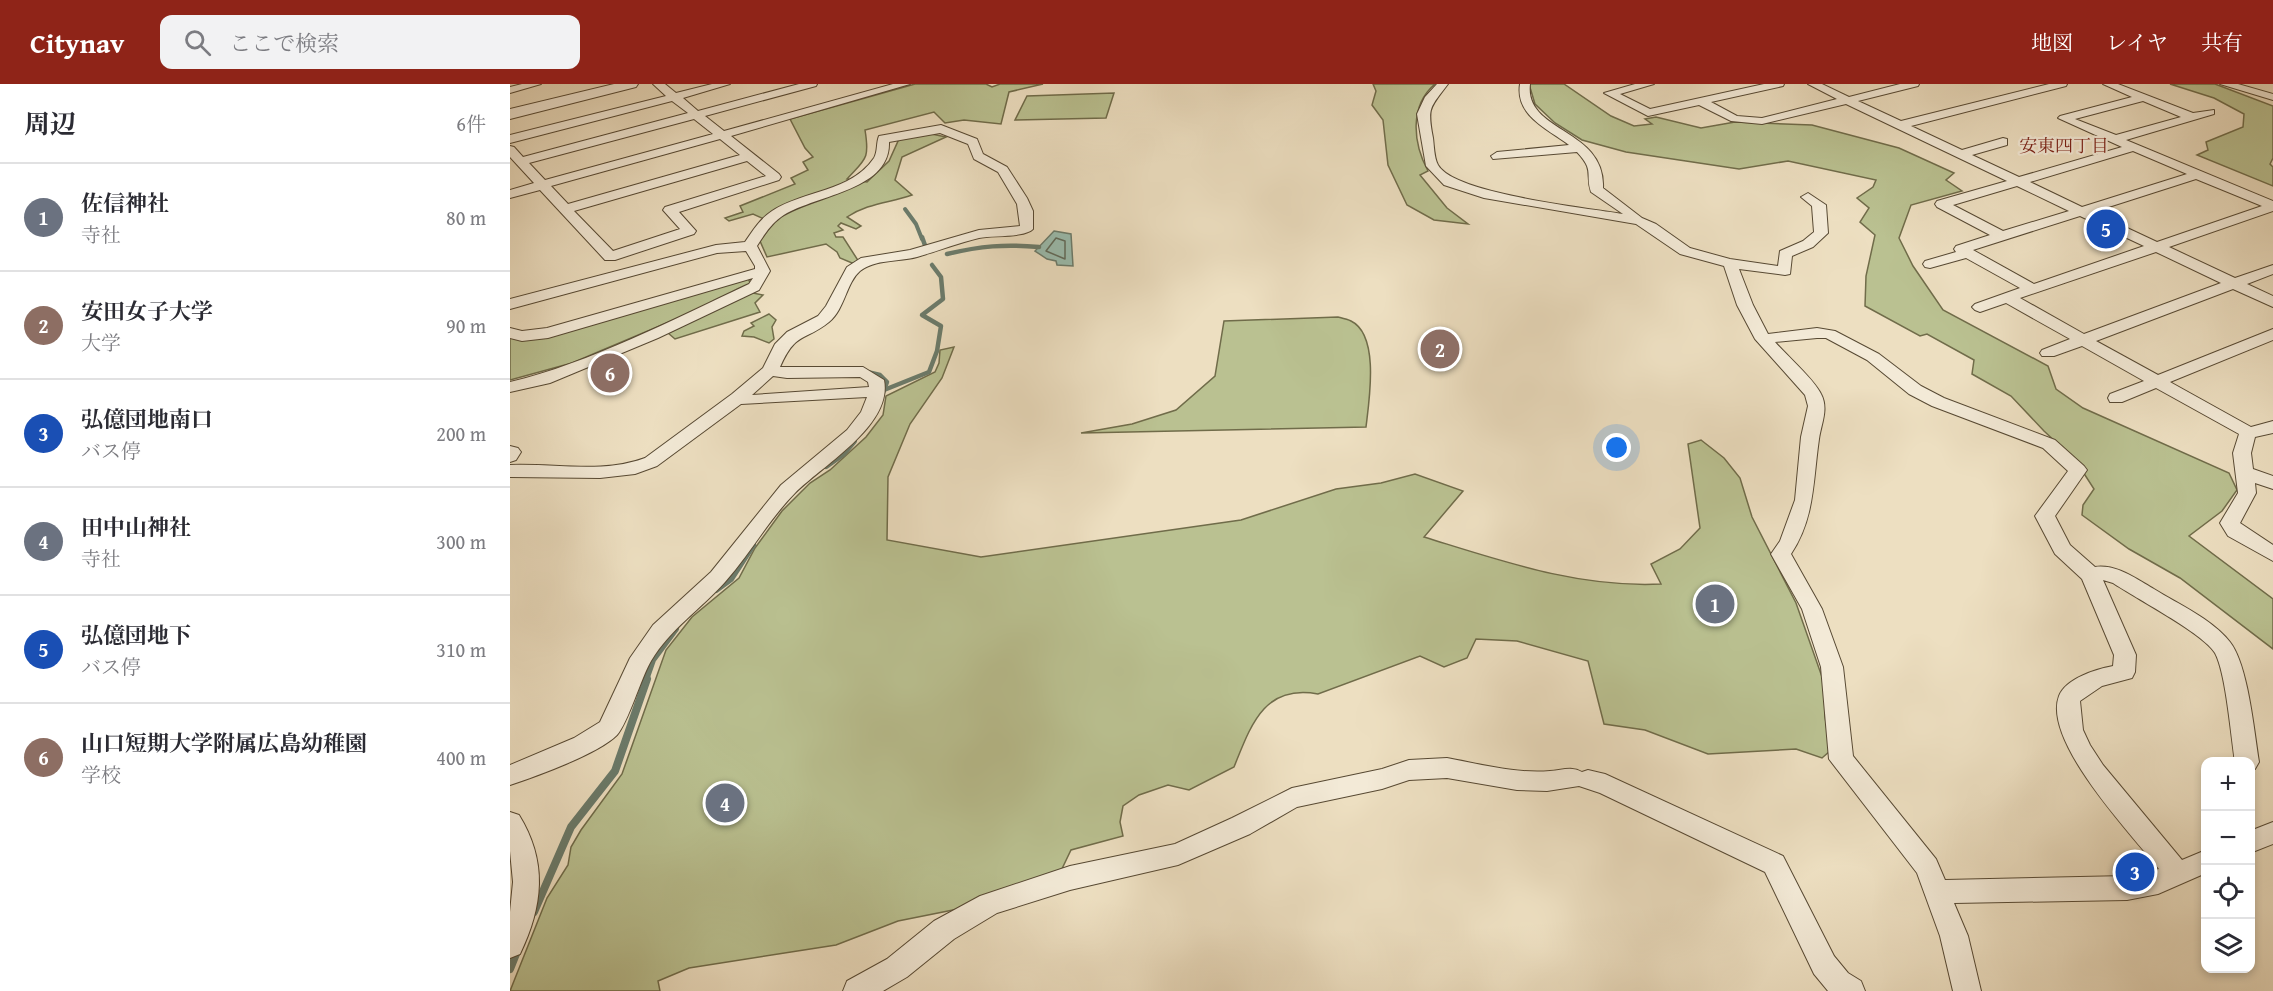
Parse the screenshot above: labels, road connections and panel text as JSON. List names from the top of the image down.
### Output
{
  "districts": ["安東四丁目"],
  "page": {
    "header": "Citynav",
    "search": "ここで検索",
    "nav": ["地図", "レイヤ", "共有"],
    "heading": ["周辺", "6件"],
    "list": [
      {
        "mark": "1",
        "name": "佐信神社",
        "note": "寺社",
        "value": "80 m"
      },
      {
        "mark": "2",
        "name": "安田女子大学",
        "note": "大学",
        "value": "90 m"
      },
      {
        "mark": "3",
        "name": "弘億団地南口",
        "note": "バス停",
        "value": "200 m"
      },
      {
        "mark": "4",
        "name": "田中山神社",
        "note": "寺社",
        "value": "300 m"
      },
      {
        "mark": "5",
        "name": "弘億団地下",
        "note": "バス停",
        "value": "310 m"
      },
      {
        "mark": "6",
        "name": "山口短期大学附属広島幼稚園",
        "note": "学校",
        "value": "400 m"
      }
    ],
    "pins": [
      "5",
      "2",
      "6",
      "1",
      "4",
      "3"
    ],
    "map_buttons": ["+", "−"]
  }
}
